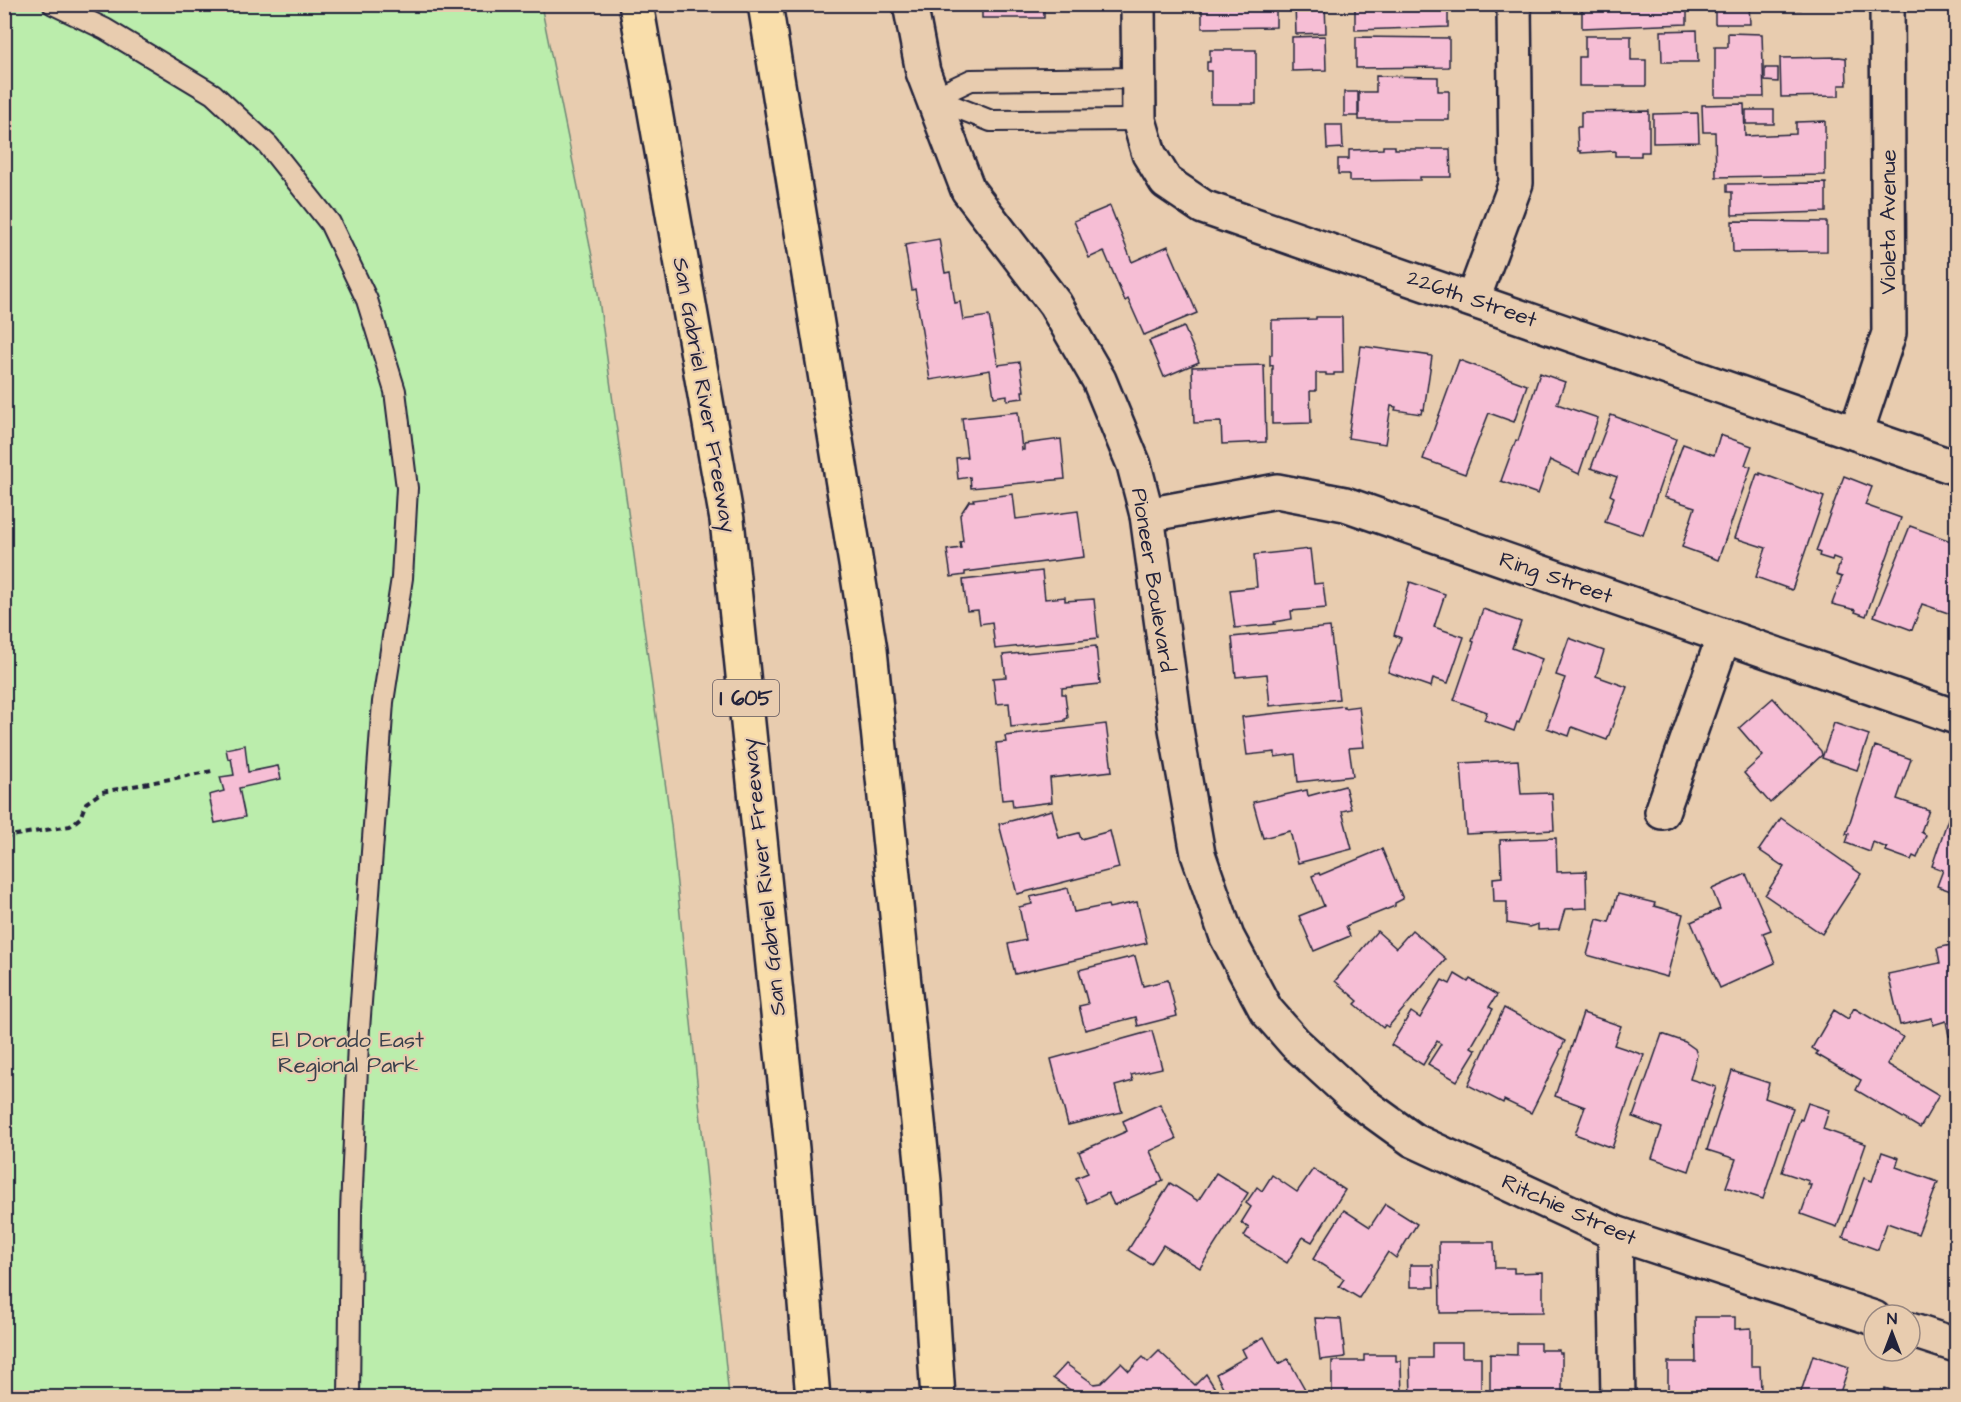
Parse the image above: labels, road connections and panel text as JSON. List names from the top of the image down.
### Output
{
  "streets": {
    "highway": ["San Gabriel River Freeway", "I 605"],
    "street": [
      "Violeta Avenue",
      "226th Street",
      "Ring Street",
      "Pioneer Boulevard",
      "Ritchie Street"
    ]
  },
  "crossings": [
    ["Violeta Avenue", "226th Street"],
    ["Ring Street", "Pioneer Boulevard"],
    ["Pioneer Boulevard", "Ritchie Street"]
  ],
  "parks": ["El Dorado East Regional Park"],
  "north": "top"
}
